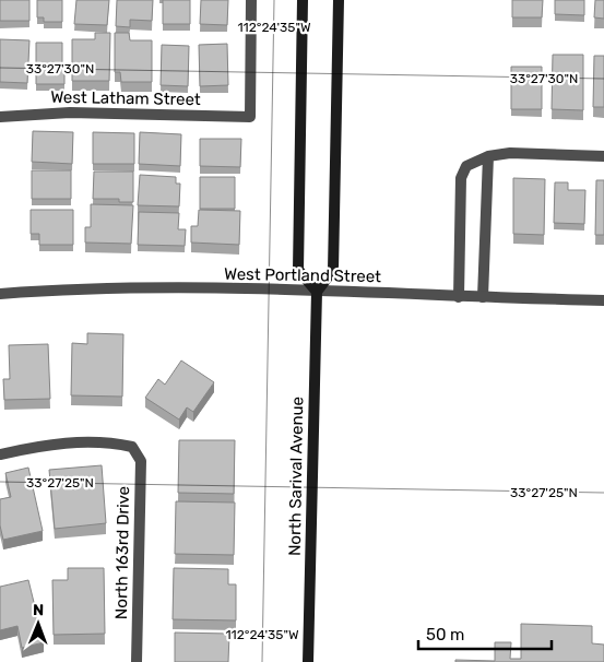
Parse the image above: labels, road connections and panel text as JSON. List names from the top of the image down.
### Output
{
  "streets": {
    "main road": ["North Sarival Avenue"],
    "street": ["West Latham Street", "West Portland Street", "North 163rd Drive"]
  },
  "crossings": [
    ["West Portland Street", "North Sarival Avenue"]
  ],
  "scale_bar": "50 m",
  "north": "top",
  "coordinates": ["112°24'35\"W", "33°27'30\"N", "33°27'25\"N"]
}
